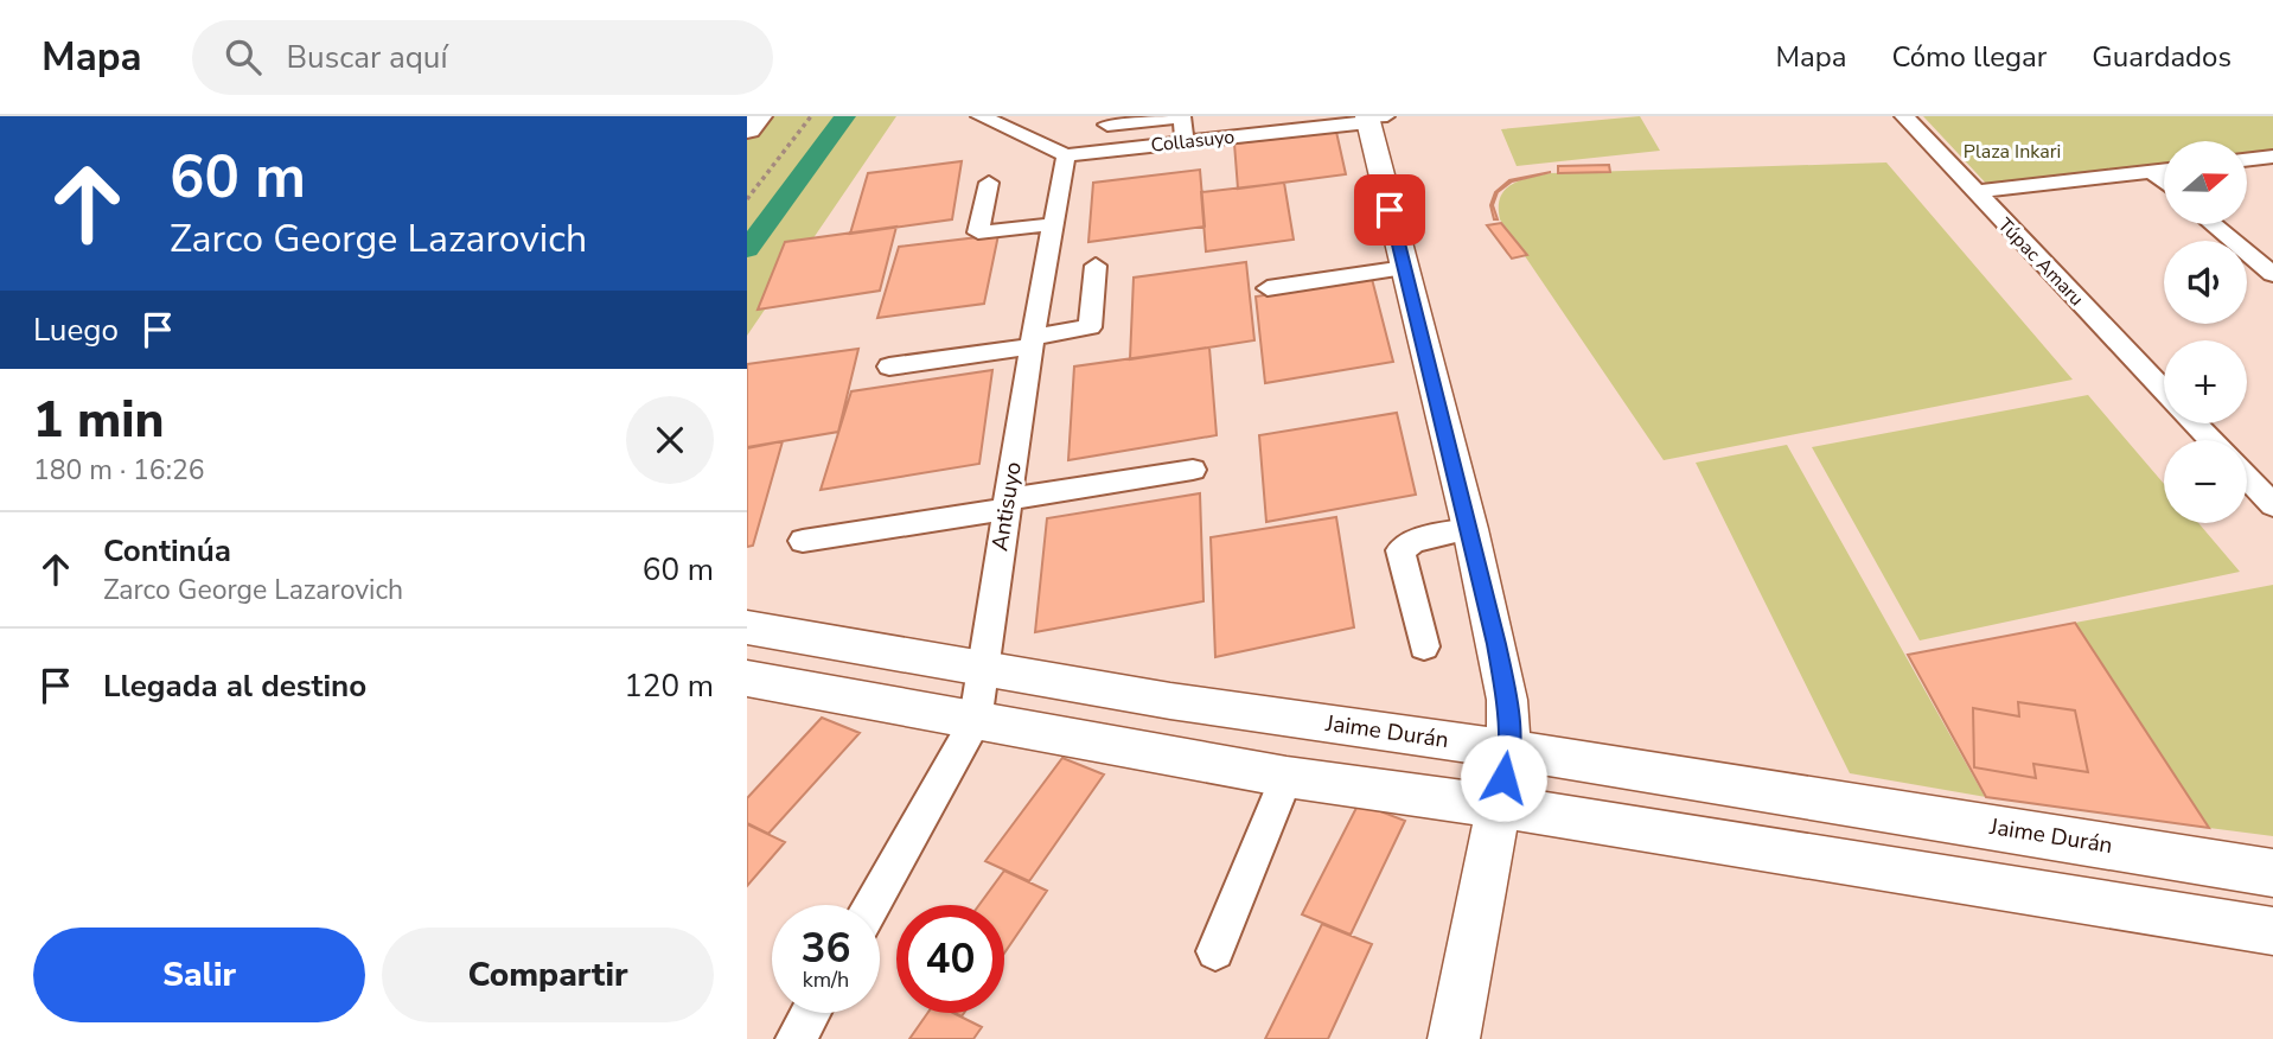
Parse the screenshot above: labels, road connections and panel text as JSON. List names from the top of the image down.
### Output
{
  "streets": {
    "street": [
      "Collasuyo",
      "Túpac Amaru",
      "Antisuyo",
      "Jaime Durán"
    ]
  },
  "crossings": [
    ["Collasuyo", "Antisuyo"],
    ["Antisuyo", "Jaime Durán"]
  ],
  "parks": ["Plaza Inkari"],
  "north": "right",
  "page": {
    "header": "Mapa",
    "search": "Buscar aquí",
    "nav": ["Mapa", "Cómo llegar", "Guardados"],
    "turn": ["60 m", "Zarco George Lazarovich"],
    "map_buttons": ["+", "−"],
    "then": "Luego",
    "heading": ["1 min", "180 m · 16:26"],
    "list": [
      {
        "name": "Continúa",
        "note": "Zarco George Lazarovich",
        "value": "60 m"
      },
      {
        "name": "Llegada al destino",
        "value": "120 m"
      }
    ],
    "speed": "36 km/h",
    "limit": "40",
    "buttons": ["Salir", "Compartir"]
  }
}
